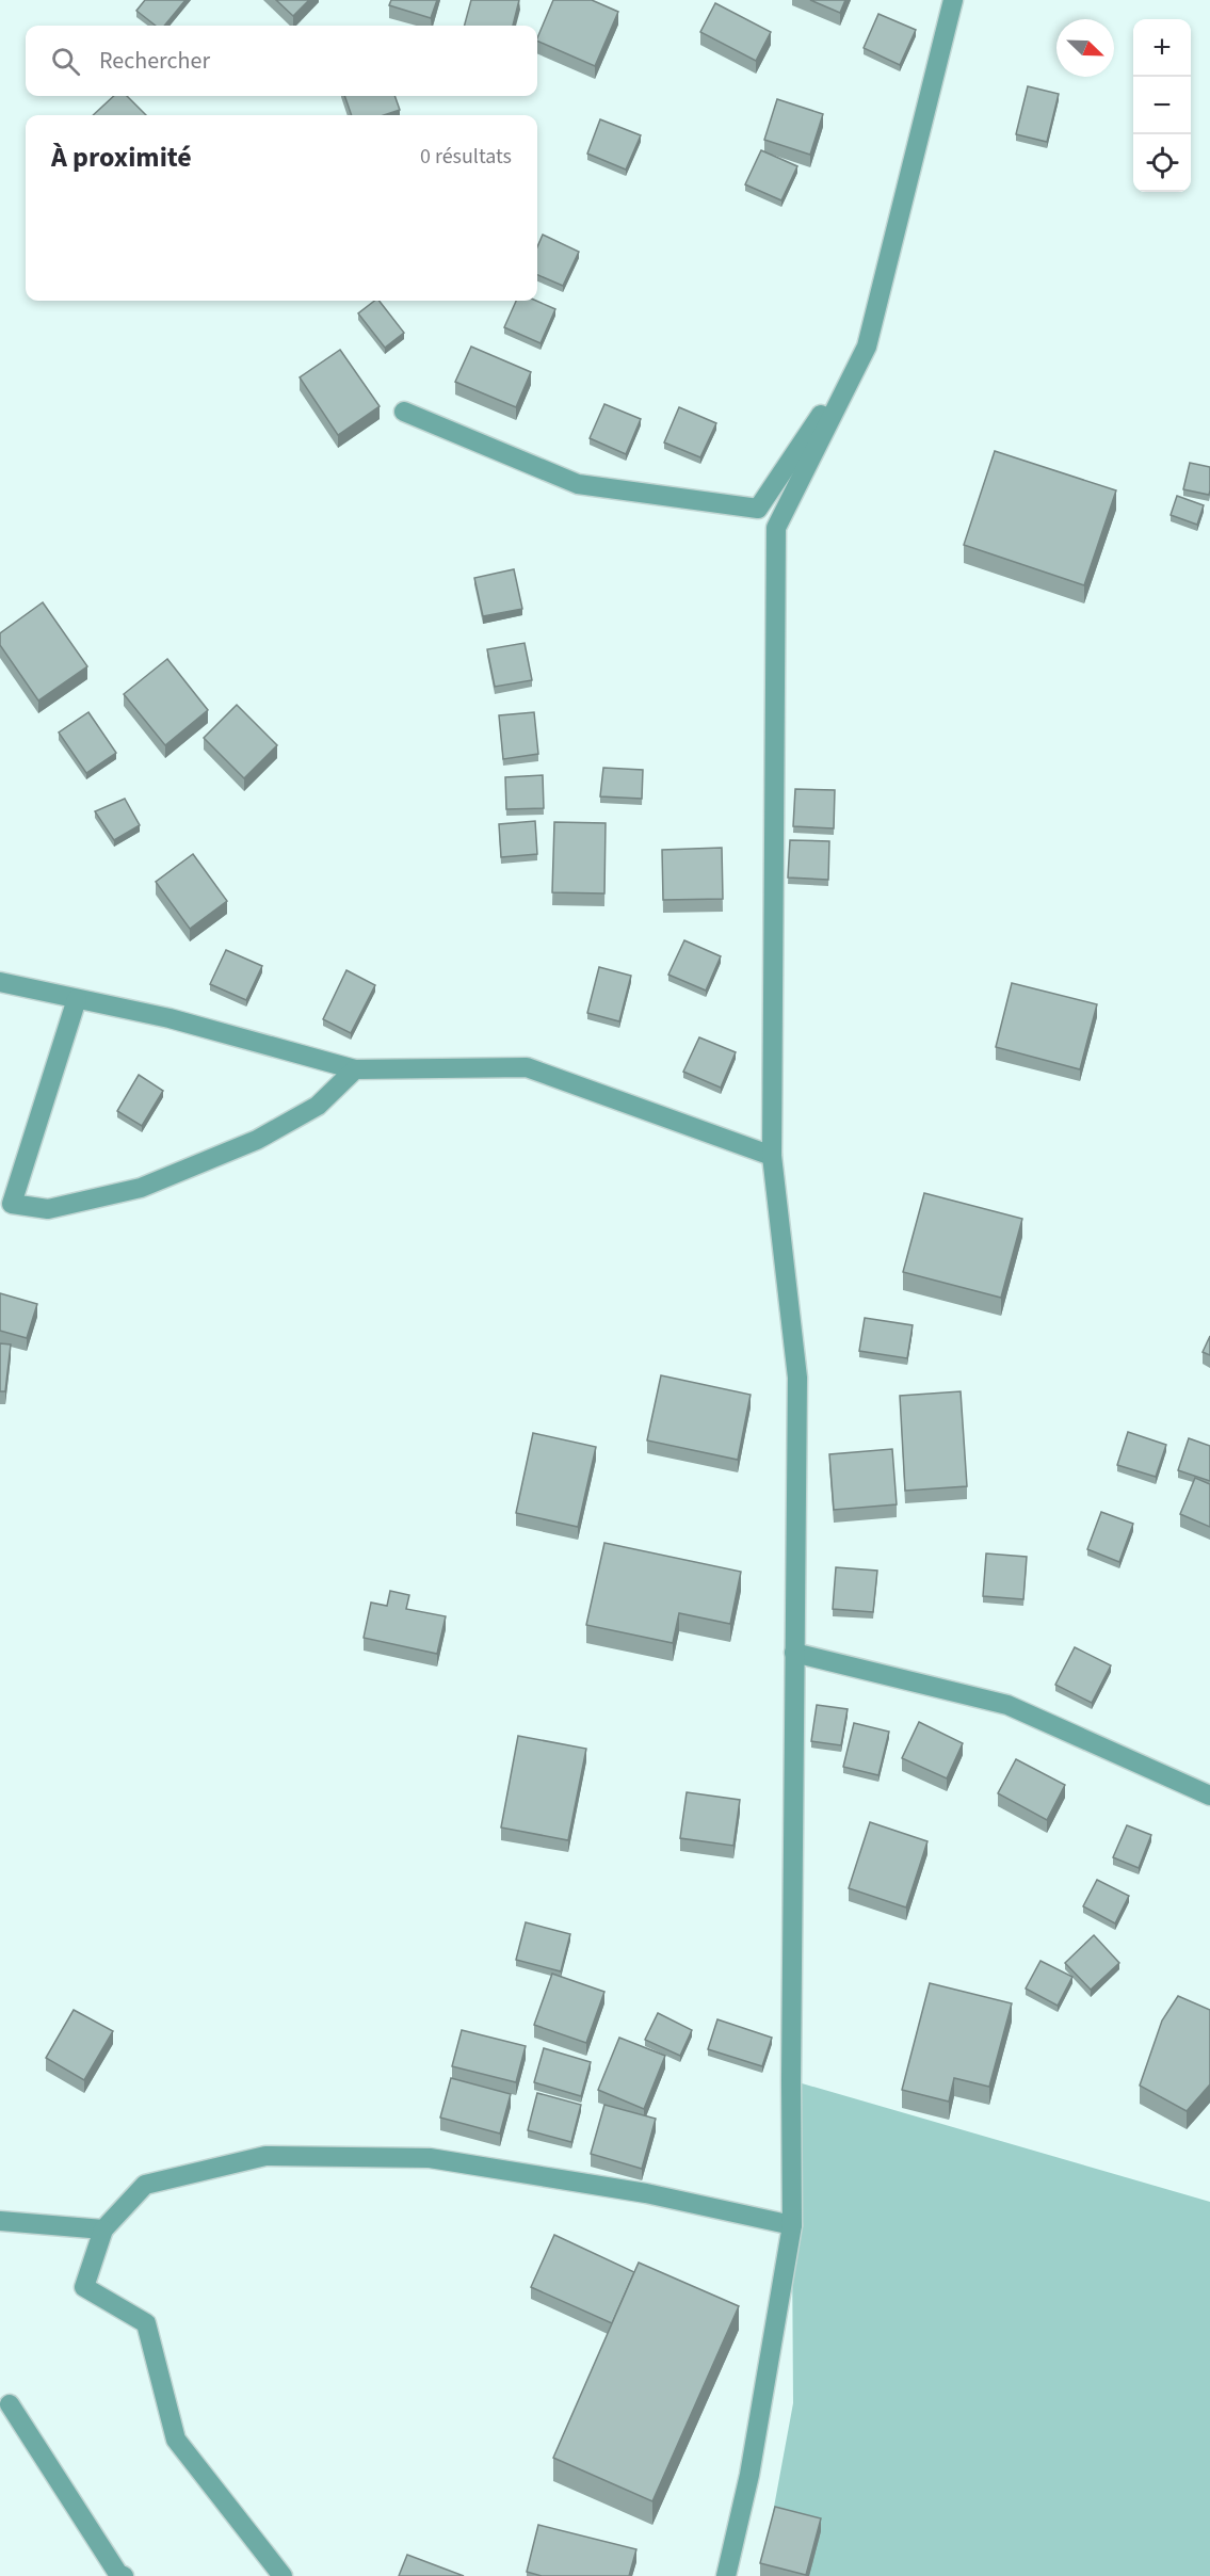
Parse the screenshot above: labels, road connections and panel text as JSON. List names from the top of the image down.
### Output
{
  "north": "bottom right",
  "page": {
    "map_buttons": ["+", "−"],
    "search": "Rechercher",
    "heading": ["À proximité", "0 résultats"]
  }
}
